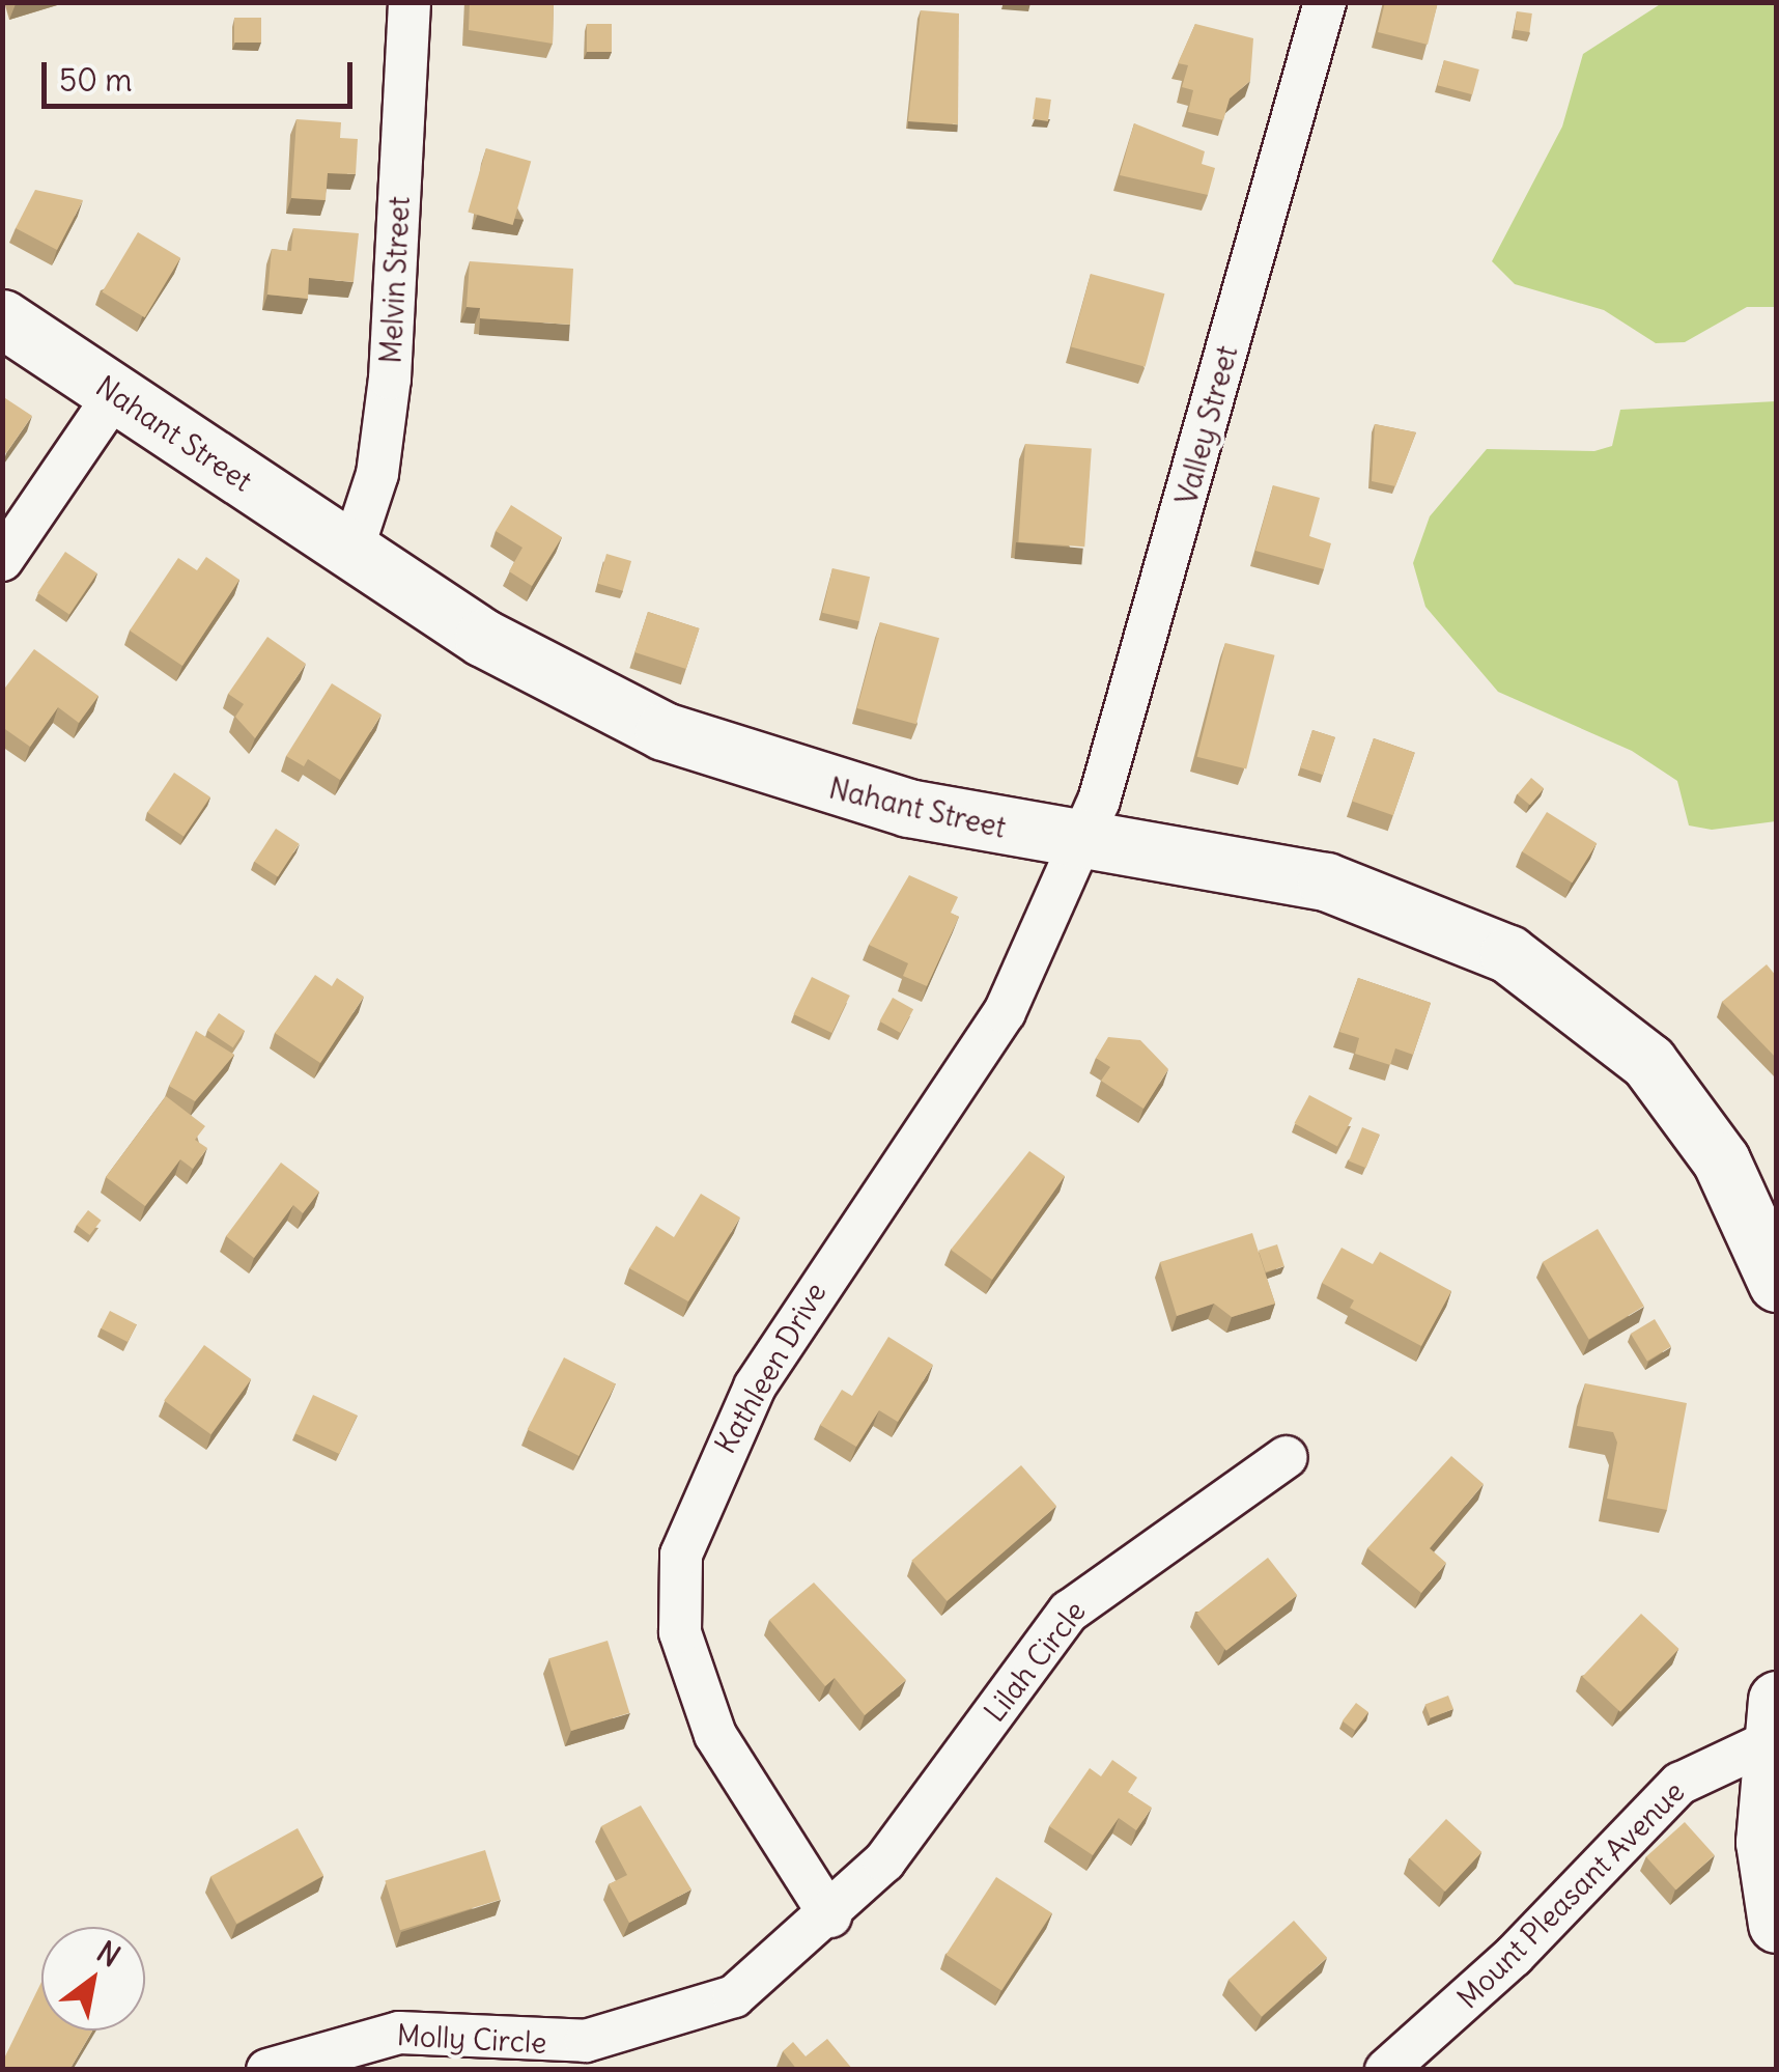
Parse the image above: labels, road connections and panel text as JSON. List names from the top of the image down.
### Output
{
  "streets": {
    "main road": ["Nahant Street"],
    "street": [
      "Melvin Street",
      "Valley Street",
      "Kathleen Drive",
      "Lilah Circle",
      "Mount Pleasant Avenue",
      "Molly Circle"
    ]
  },
  "crossings": [
    ["Melvin Street", "Nahant Street"],
    ["Valley Street", "Nahant Street"],
    ["Valley Street", "Kathleen Drive"],
    ["Nahant Street", "Kathleen Drive"],
    ["Kathleen Drive", "Lilah Circle"],
    ["Kathleen Drive", "Molly Circle"],
    ["Lilah Circle", "Molly Circle"]
  ],
  "scale_bar": "50 m",
  "north": "top right"
}
